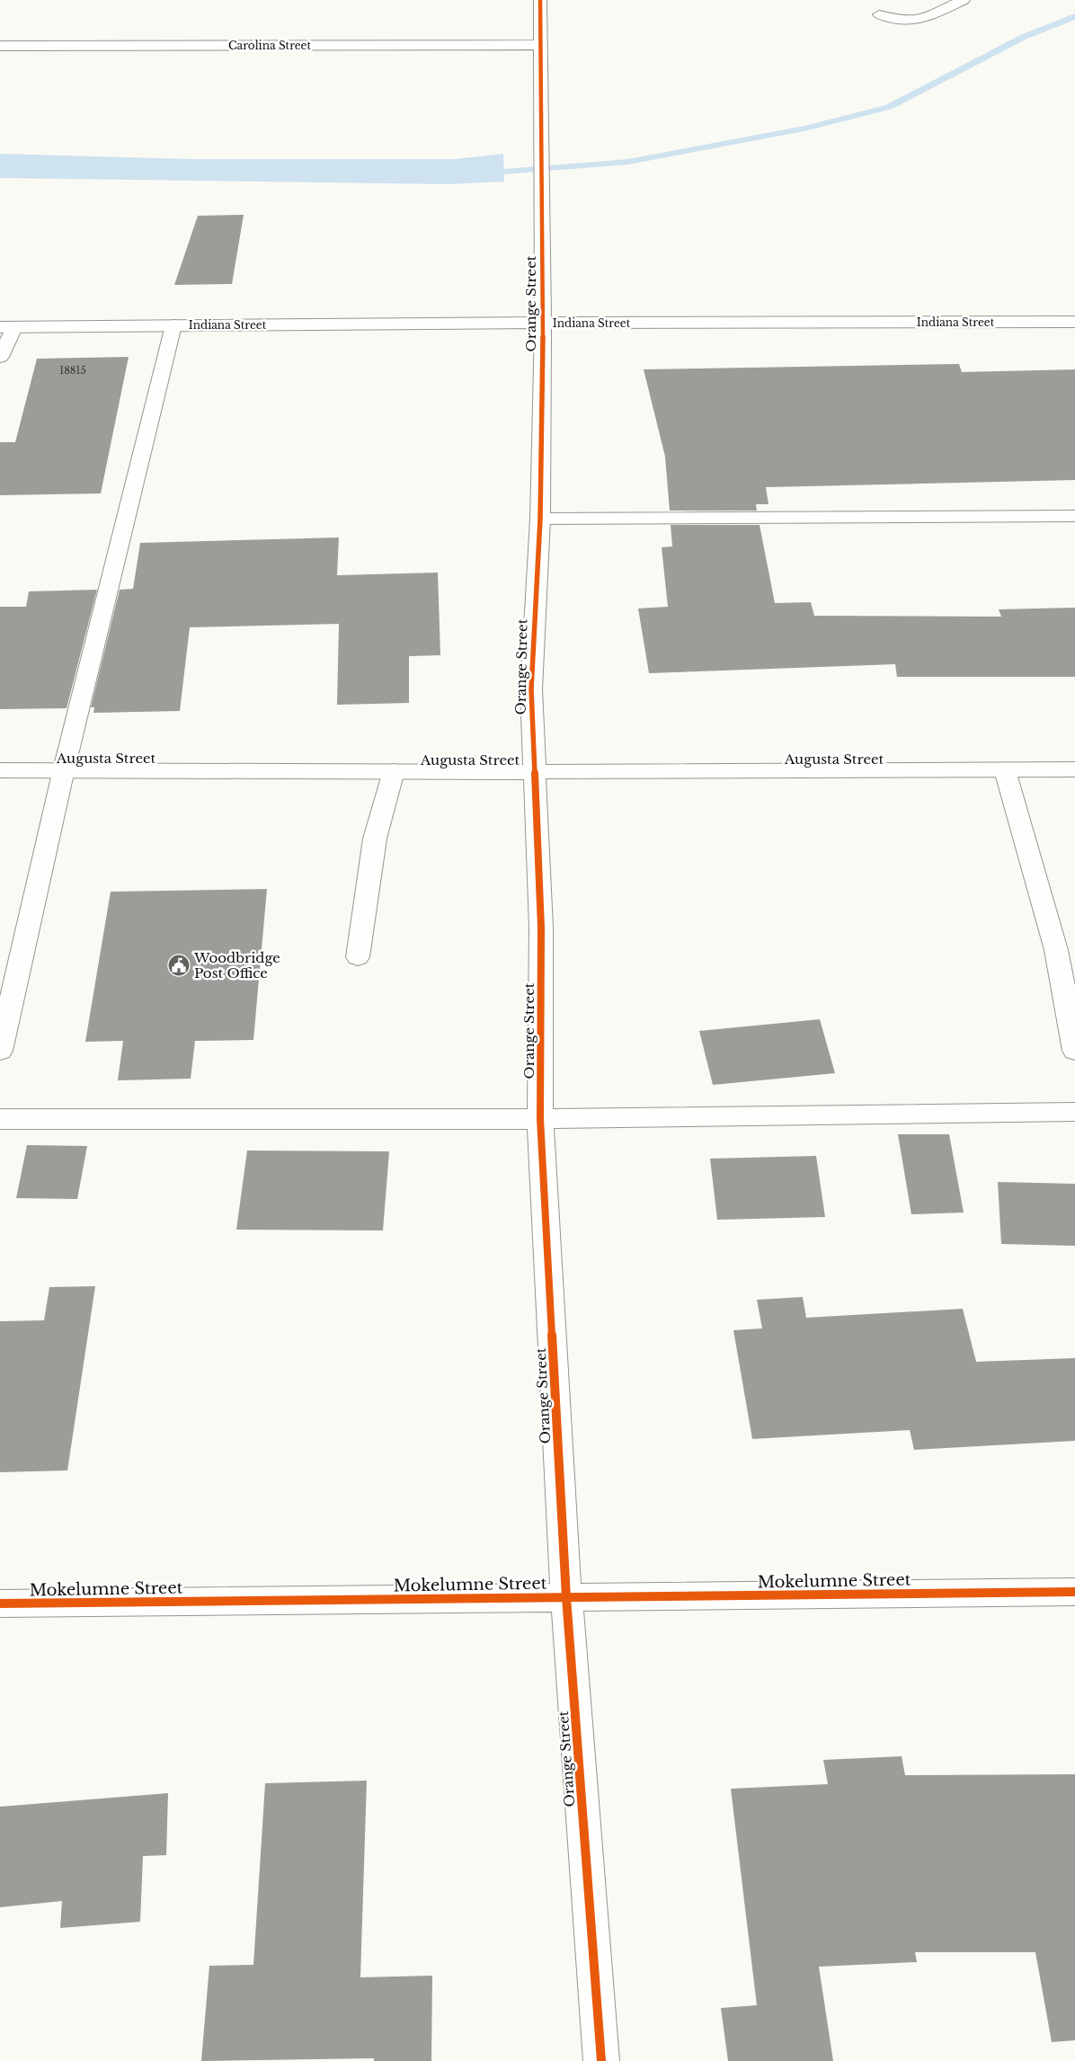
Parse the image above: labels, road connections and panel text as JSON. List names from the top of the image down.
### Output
{
  "streets": {
    "street": [
      "Carolina Street",
      "Orange Street",
      "Indiana Street",
      "Augusta Street",
      "Mokelumne Street"
    ]
  },
  "crossings": [
    ["Carolina Street", "Orange Street"],
    ["Orange Street", "Indiana Street"],
    ["Orange Street", "Augusta Street"],
    ["Orange Street", "Mokelumne Street"]
  ],
  "places": {
    "public building": ["Woodbridge Post Office"]
  },
  "house_numbers": ["18815"]
}
